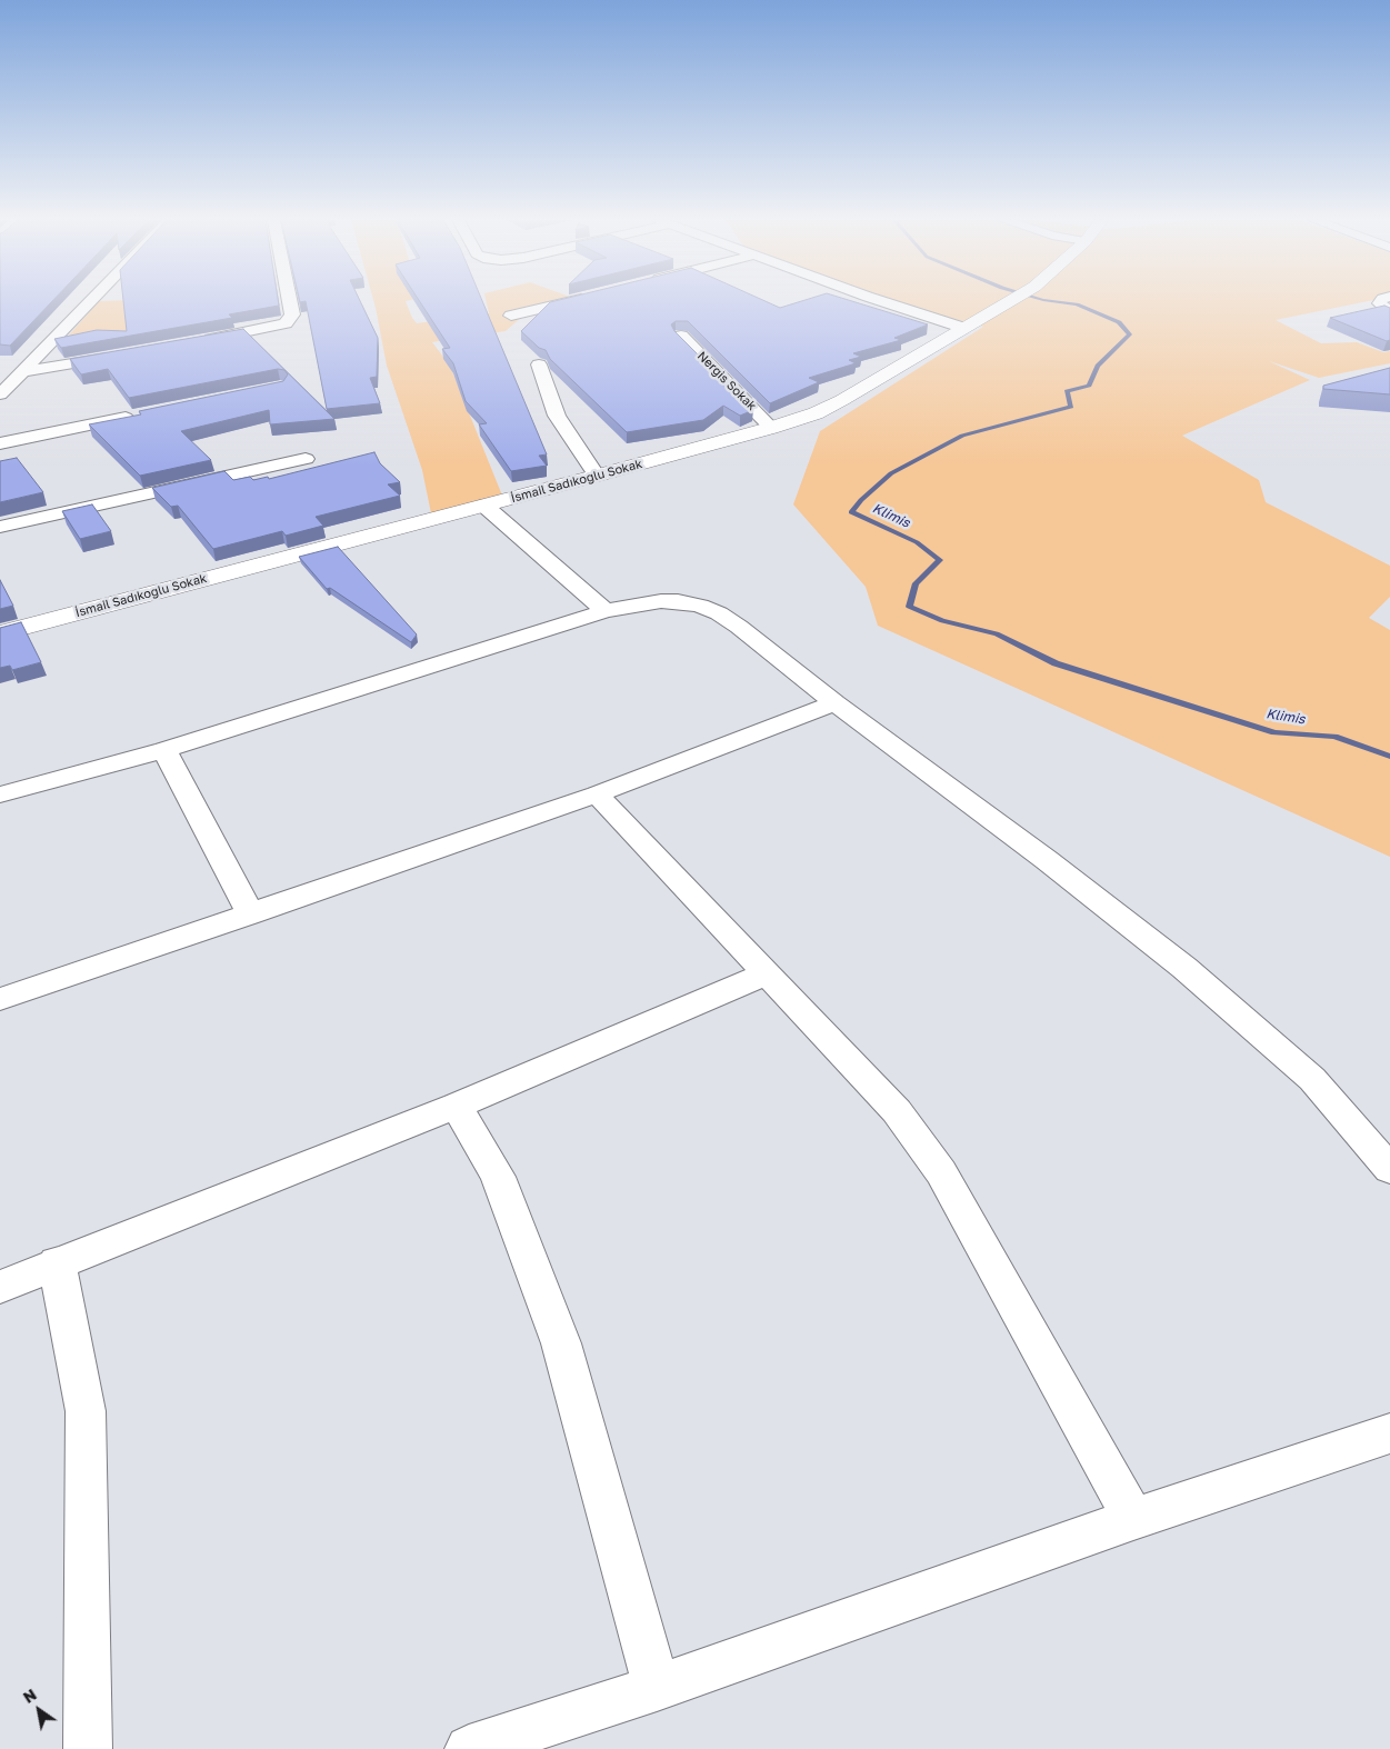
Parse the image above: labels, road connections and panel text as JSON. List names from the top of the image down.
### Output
{
  "streets": {
    "street": ["Nergis Sokak", "İsmail Sadıkoğlu Sokak"]
  },
  "crossings": [
    ["Nergis Sokak", "İsmail Sadıkoğlu Sokak"]
  ],
  "water": ["Klimis"],
  "north": "top left"
}
